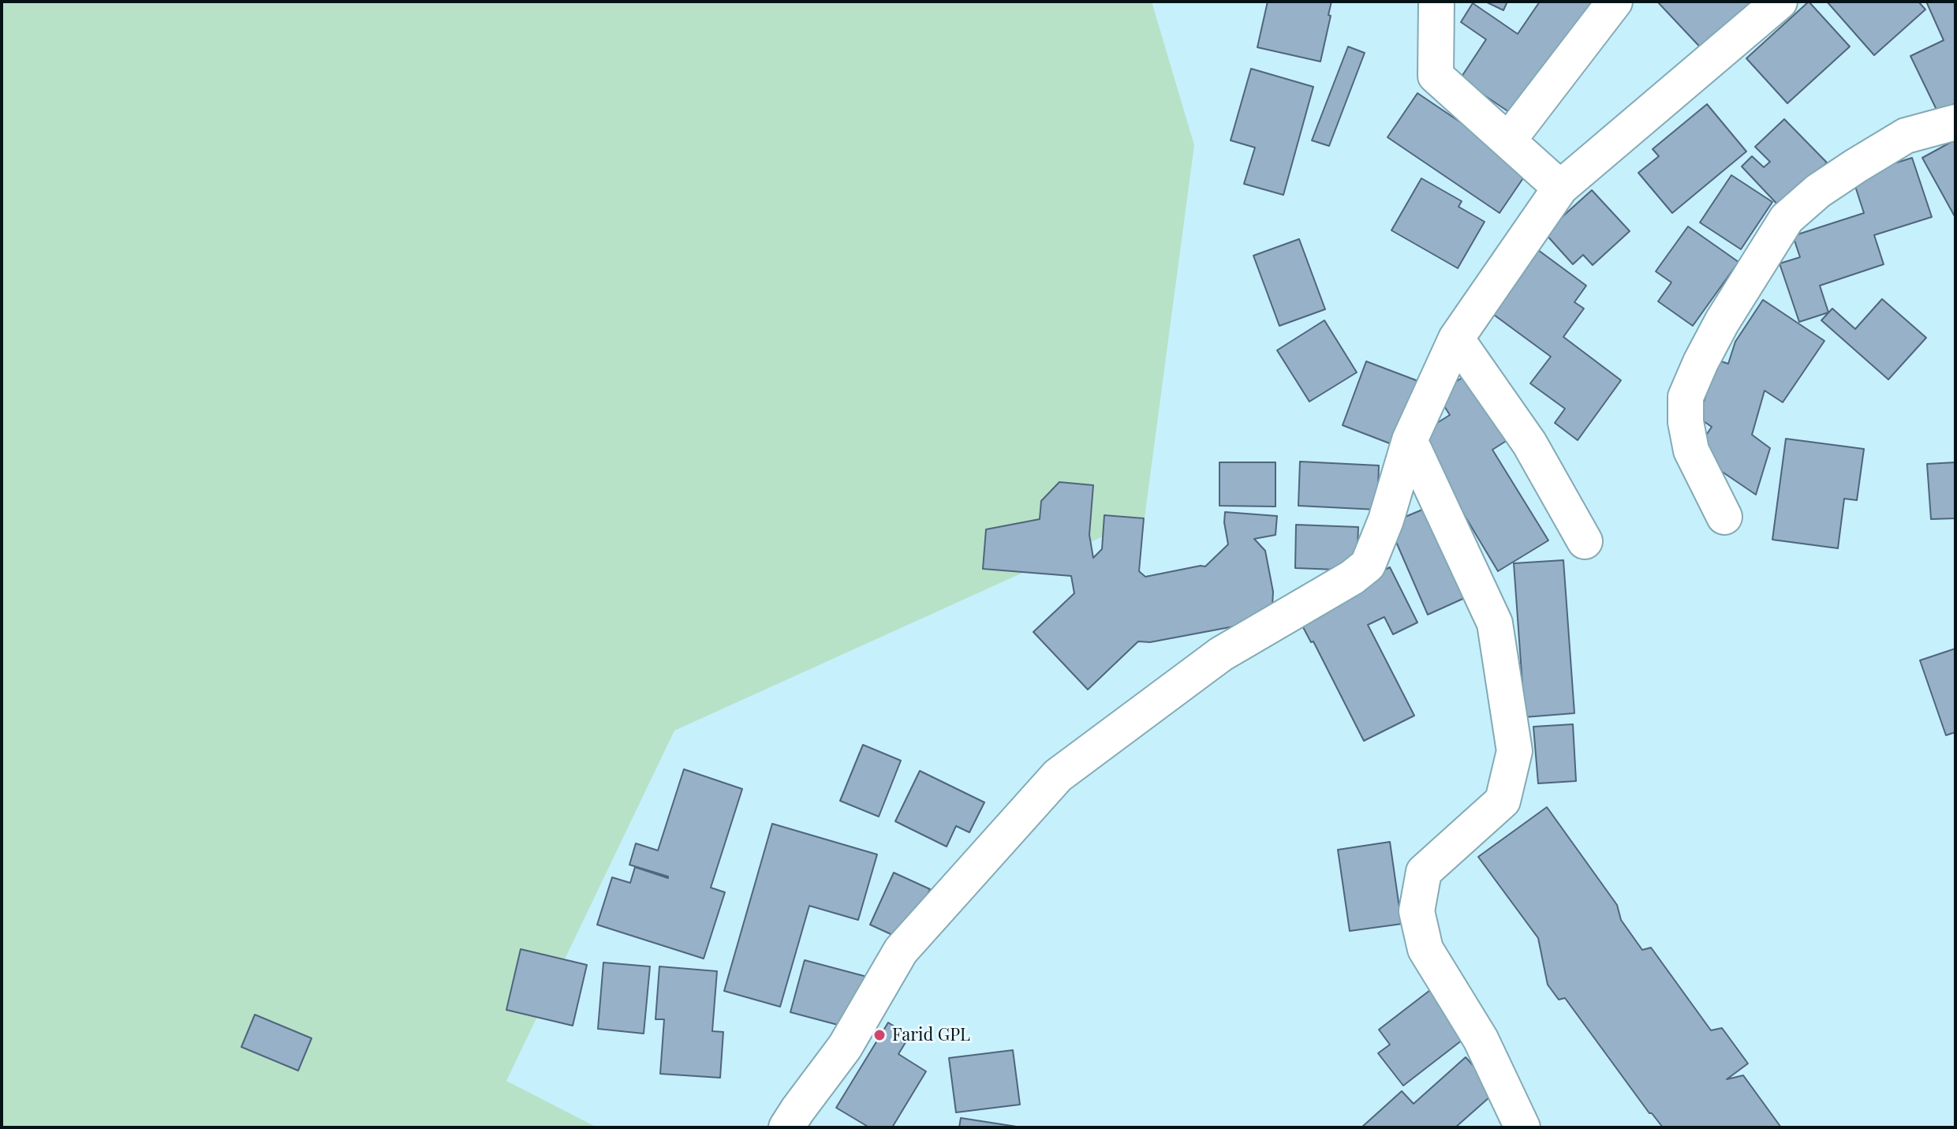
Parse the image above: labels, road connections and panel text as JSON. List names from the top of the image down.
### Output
{
  "places": ["Farid GPL"]
}
